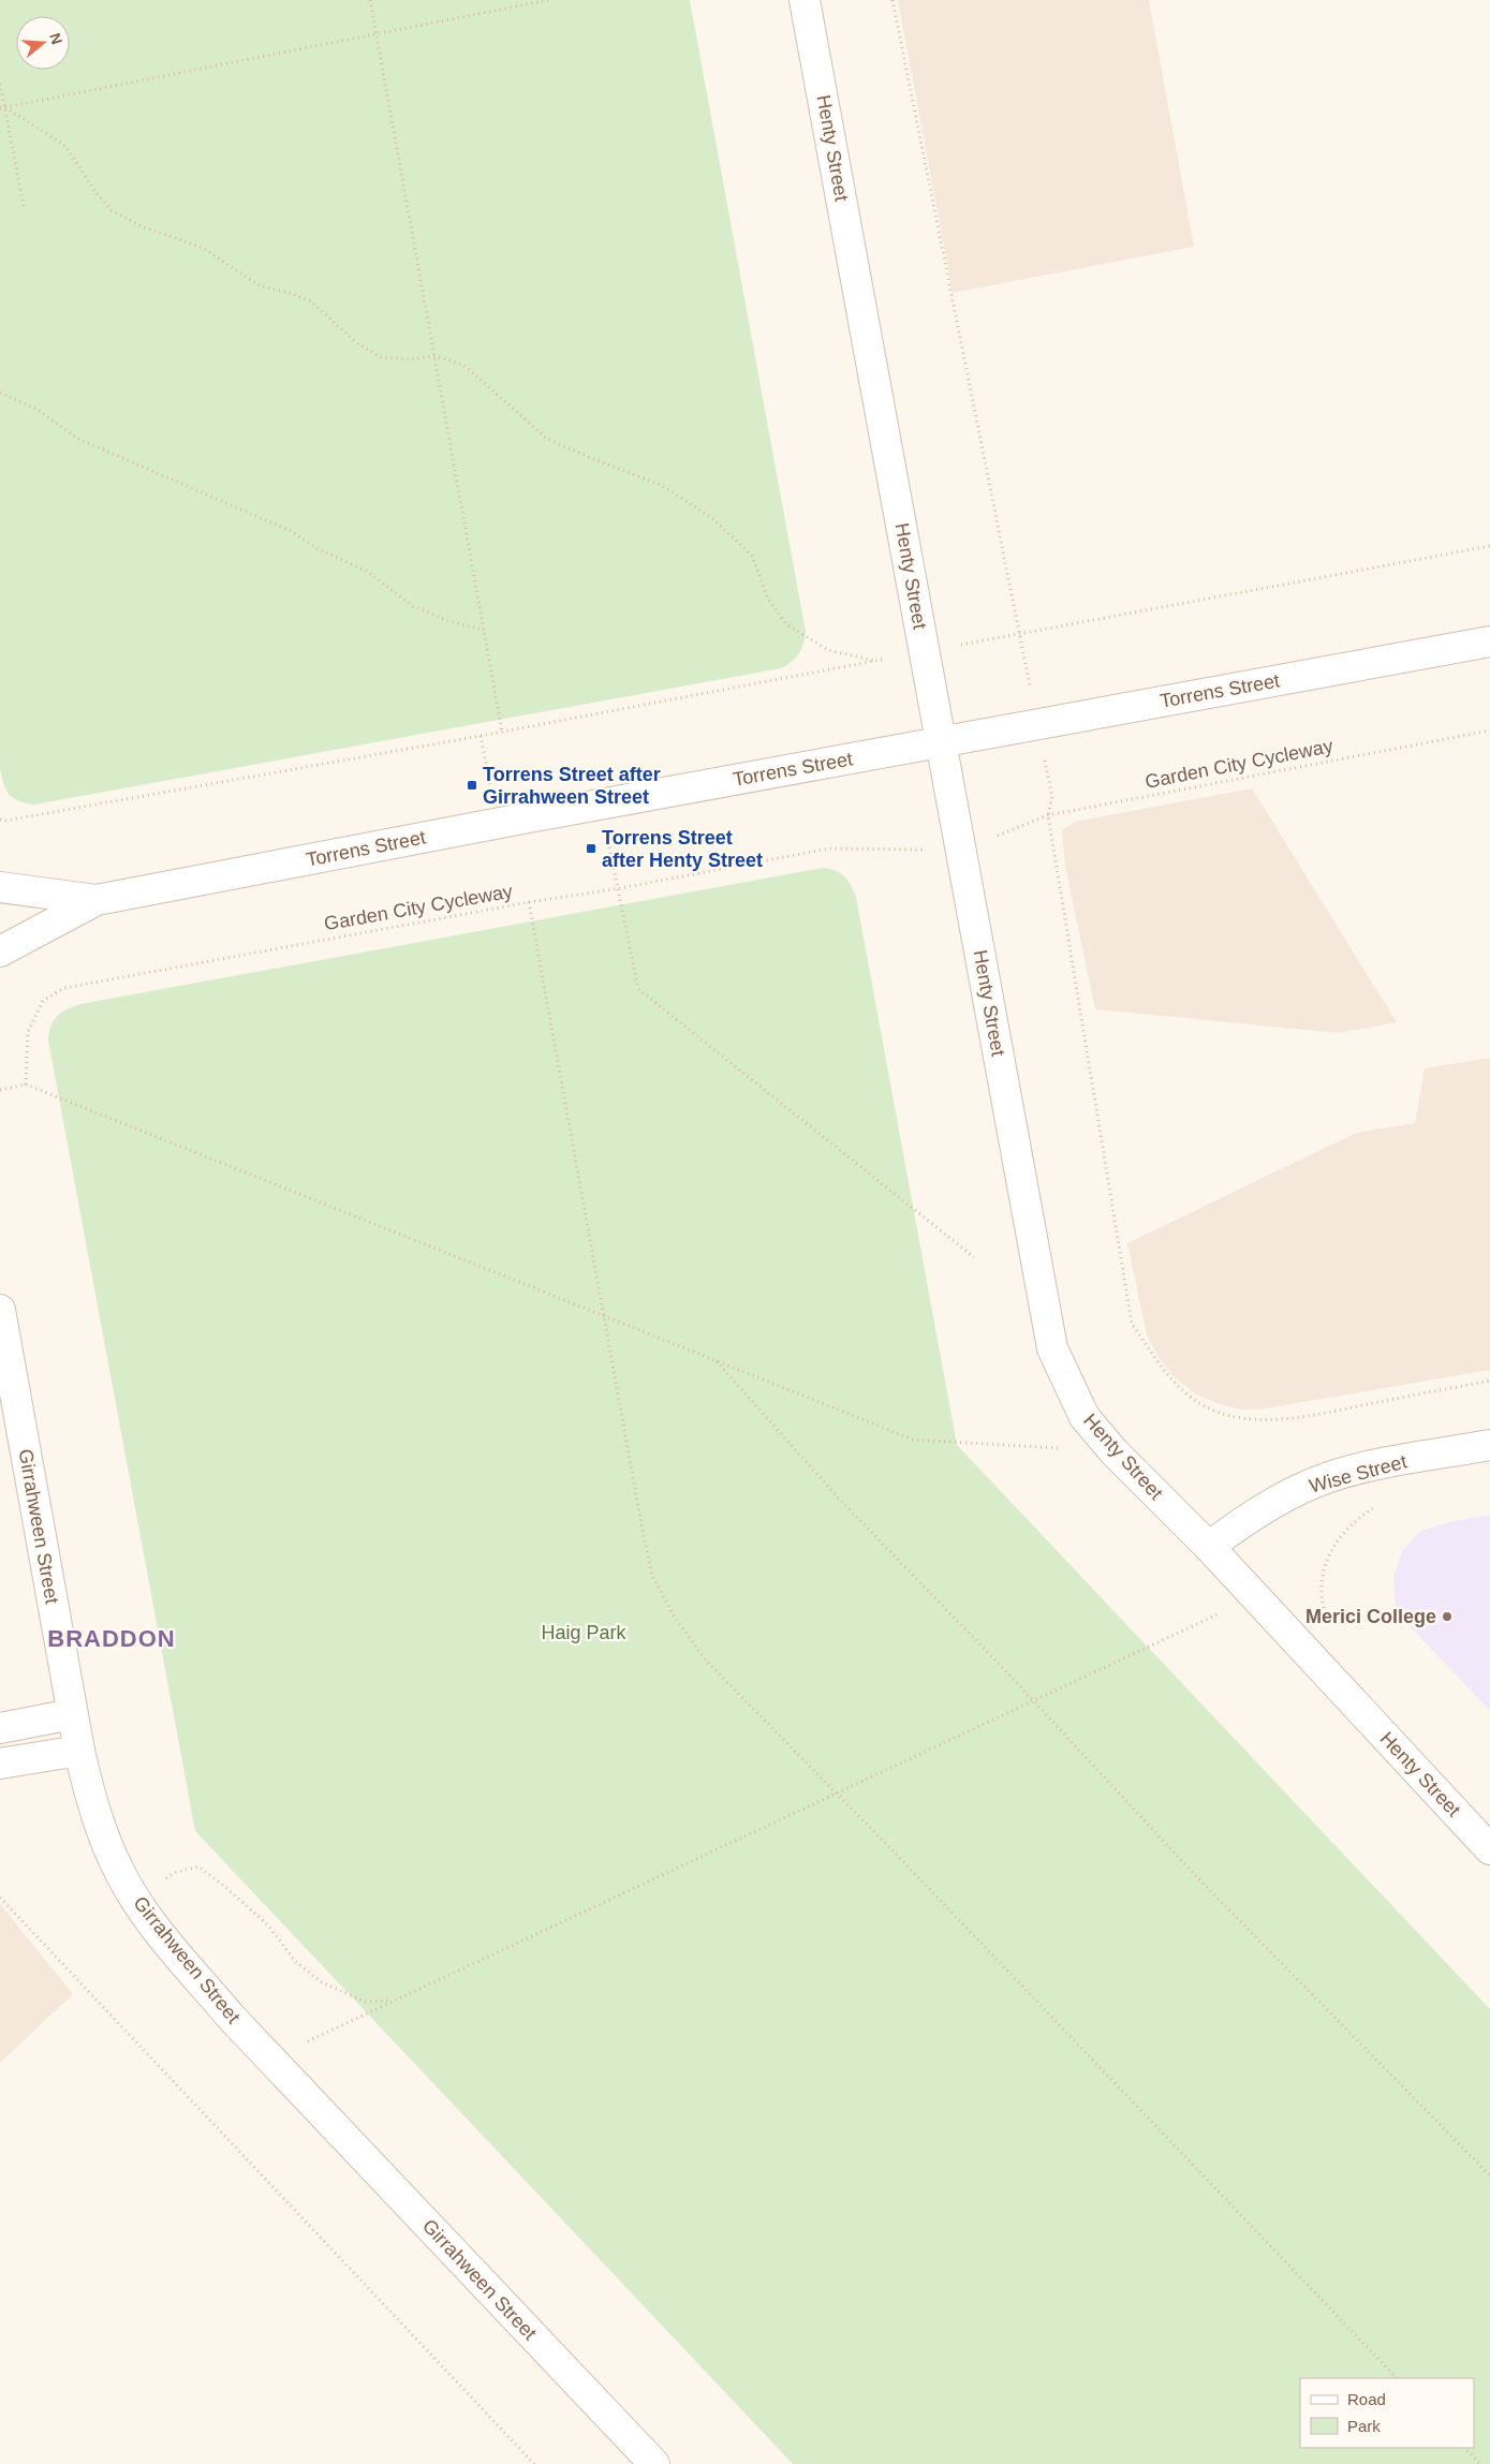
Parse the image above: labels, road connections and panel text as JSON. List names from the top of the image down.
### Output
{
  "streets": {
    "street": [
      "Henty Street",
      "Torrens Street",
      "Wise Street",
      "Girrahween Street"
    ],
    "path": ["Garden City Cycleway"]
  },
  "crossings": [
    ["Henty Street", "Torrens Street"],
    ["Henty Street", "Wise Street"]
  ],
  "districts": ["BRADDON"],
  "parks": ["Haig Park"],
  "places": {
    "transit": ["Torrens Street after Girrahween Street", "Torrens Street after Henty Street"],
    "other": ["Merici College"]
  },
  "legend": ["Road", "Park"],
  "north": "right"
}
